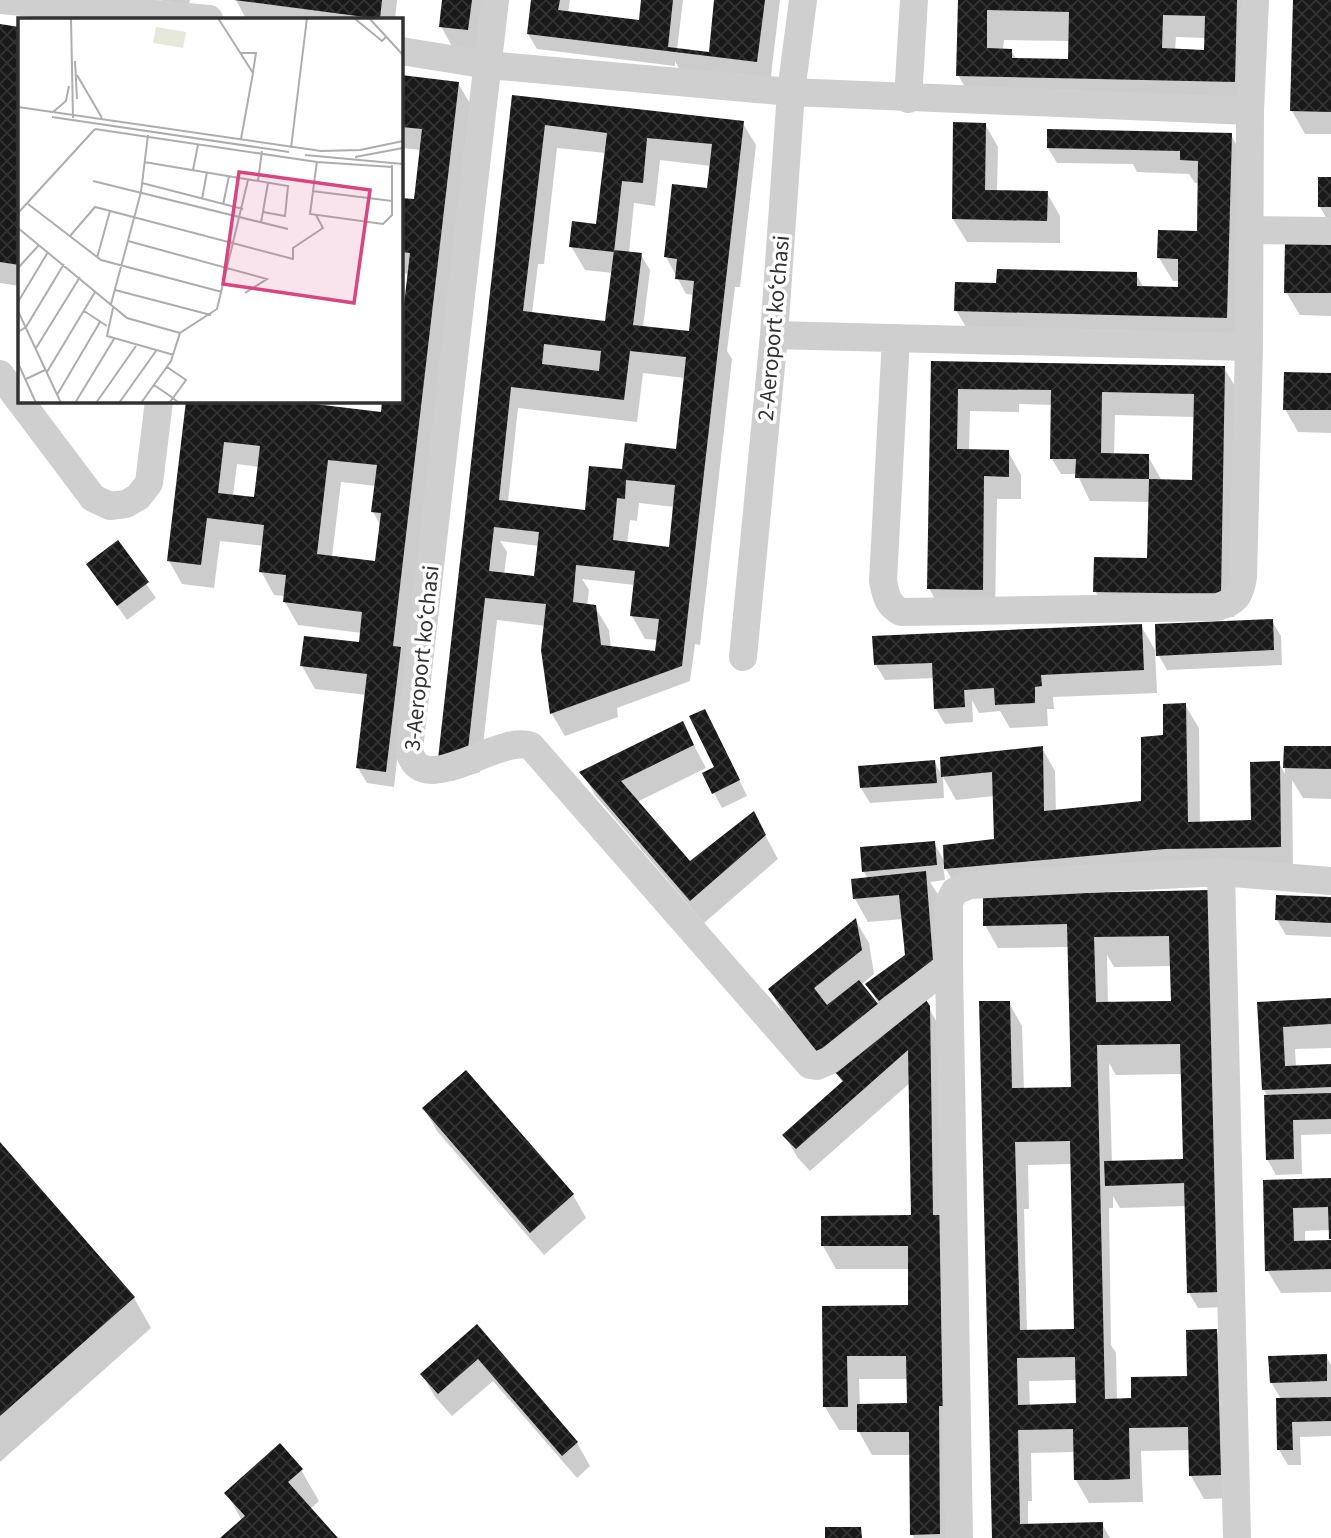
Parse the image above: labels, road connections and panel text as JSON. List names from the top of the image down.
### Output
{
  "streets": {
    "street": ["2-Aeroport koʻchasi", "3-Aeroport koʻchasi"]
  }
}
